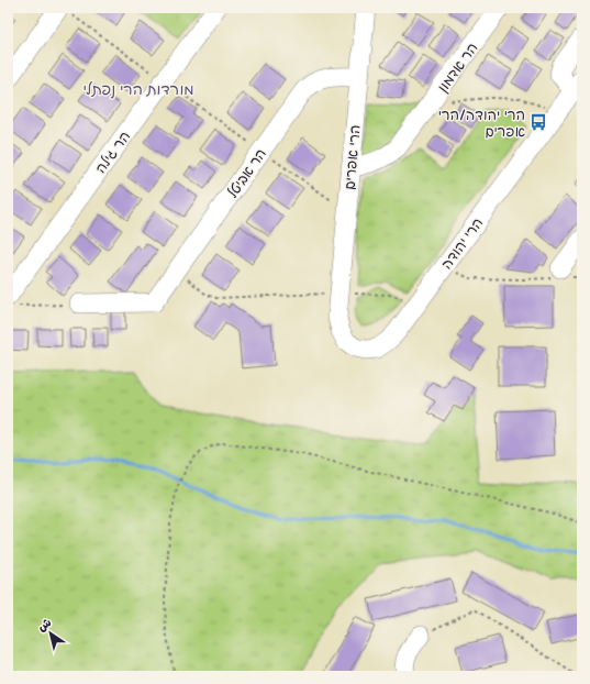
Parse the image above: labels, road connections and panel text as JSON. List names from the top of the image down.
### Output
{
  "streets": {
    "street": [
      "הר אדמון",
      "הר גילה",
      "הרי אפרים",
      "הר אביטל",
      "הרי יהודה"
    ]
  },
  "crossings": [
    ["הר אדמון", "הרי אפרים"],
    ["הרי אפרים", "הר אביטל"],
    ["הרי אפרים", "הרי יהודה"]
  ],
  "districts": ["מורדות הרי נפתלי"],
  "places": {
    "bus stop": ["הרי יהודה/הרי אפרים"]
  },
  "north": "top left"
}
